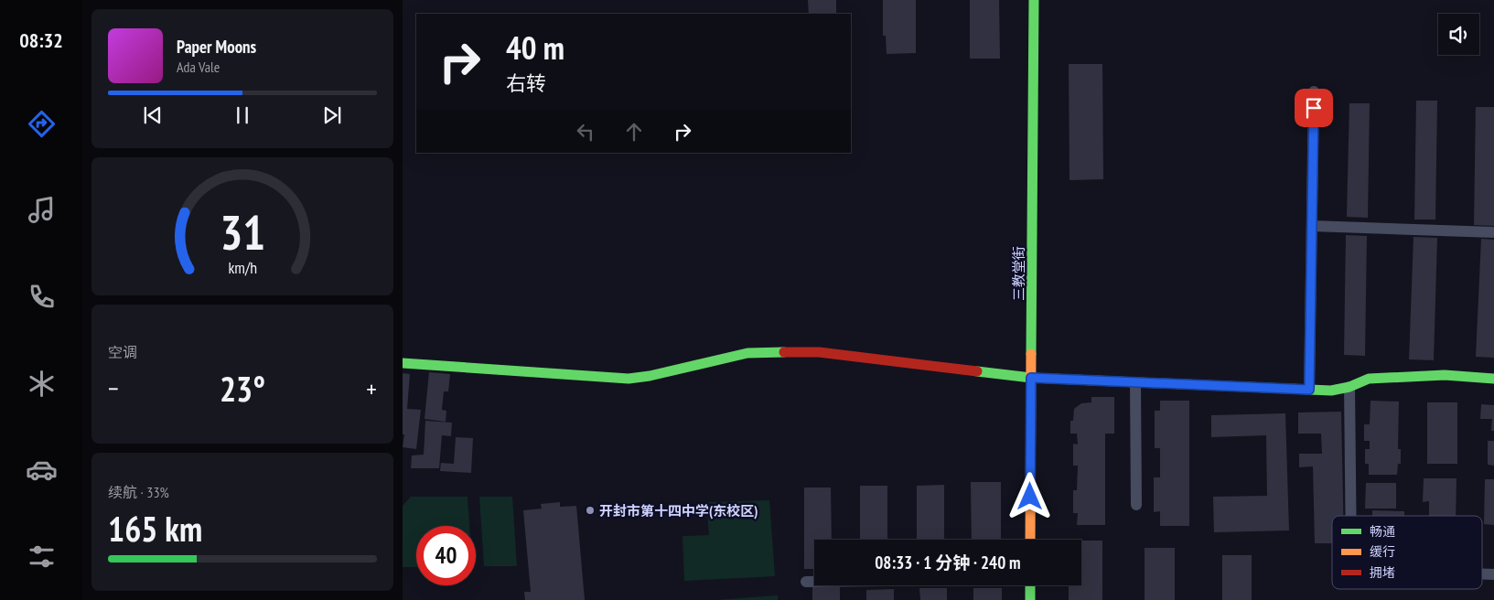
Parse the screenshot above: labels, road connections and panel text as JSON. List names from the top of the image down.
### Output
{
  "streets": {
    "street": ["三教堂街"]
  },
  "places": ["开封市第十四中学(东校区)"],
  "legend": ["畅通", "缓行", "拥堵"],
  "page": {
    "tabs": "08:32",
    "turn": ["40 m", "右转"],
    "song": ["Paper Moons", "Ada Vale"],
    "tile": [
      "空调",
      ["续航 · 33%", "165 km"]
    ],
    "heat": ["−", "23°", "+"],
    "limit": "40",
    "trip": "08:33 · 1 分钟 · 240 m",
    "gauge": ["31", "km/h"]
  }
}
